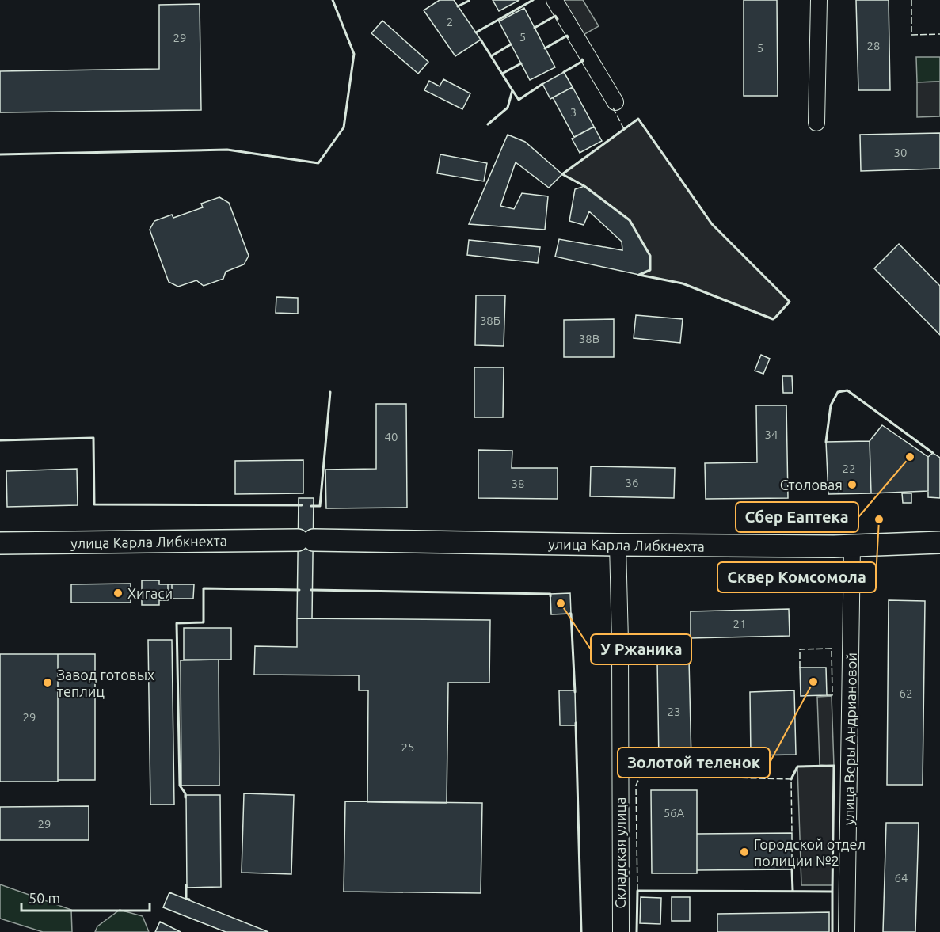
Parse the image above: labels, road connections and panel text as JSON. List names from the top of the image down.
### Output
{
  "streets": {
    "main road": ["улица Карла Либкнехта"],
    "street": ["улица Веры Андриановой", "Складская улица"]
  },
  "crossings": [
    ["улица Карла Либкнехта", "улица Веры Андриановой"],
    ["улица Карла Либкнехта", "Складская улица"]
  ],
  "places": [
    "Сбер Еаптека",
    "Столовая",
    "Сквер Комсомола",
    "Хигаси",
    "У Ржаника",
    "Золотой теленок",
    "Завод готовых теплиц",
    "Городской отдел полиции №2"
  ],
  "house_numbers": [
    "2",
    "5",
    "29",
    "28",
    "5",
    "3",
    "30",
    "38Б",
    "38В",
    "34",
    "40",
    "22",
    "36",
    "38",
    "21",
    "62",
    "23",
    "29",
    "25",
    "56А",
    "29",
    "64"
  ],
  "scale_bar": "50 m"
}
